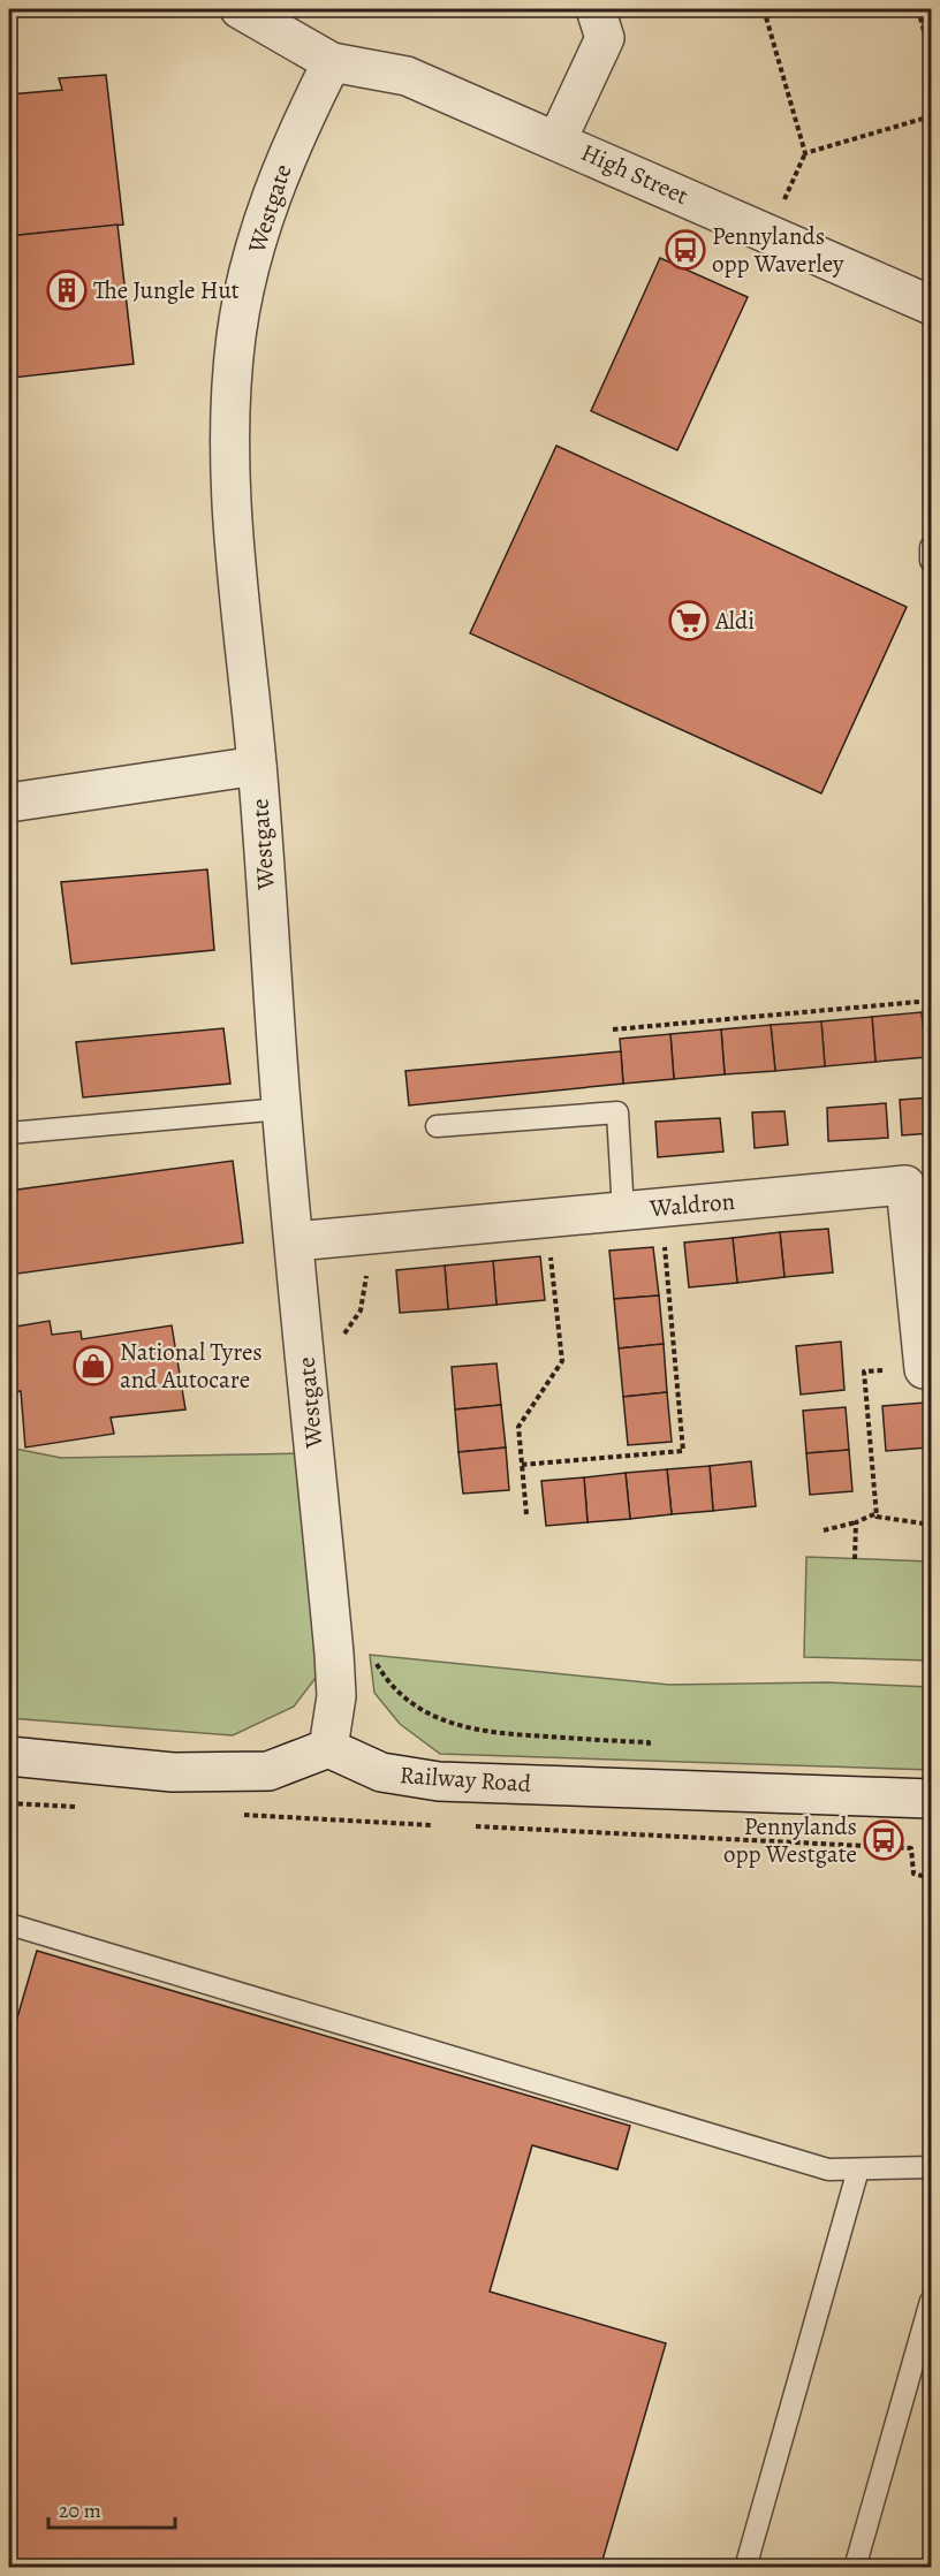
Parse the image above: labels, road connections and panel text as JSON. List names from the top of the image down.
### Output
{
  "streets": {
    "street": [
      "High Street",
      "Westgate",
      "Waldron",
      "Railway Road"
    ]
  },
  "crossings": [
    ["High Street", "Westgate"],
    ["Westgate", "Waldron"],
    ["Westgate", "Railway Road"]
  ],
  "places": {
    "bus stop": ["Pennylands opp Waverley", "Pennylands opp Westgate"],
    "building": ["The Jungle Hut"],
    "supermarket": ["Aldi"],
    "shop": ["National Tyres and Autocare"]
  },
  "scale_bar": "20 m"
}
